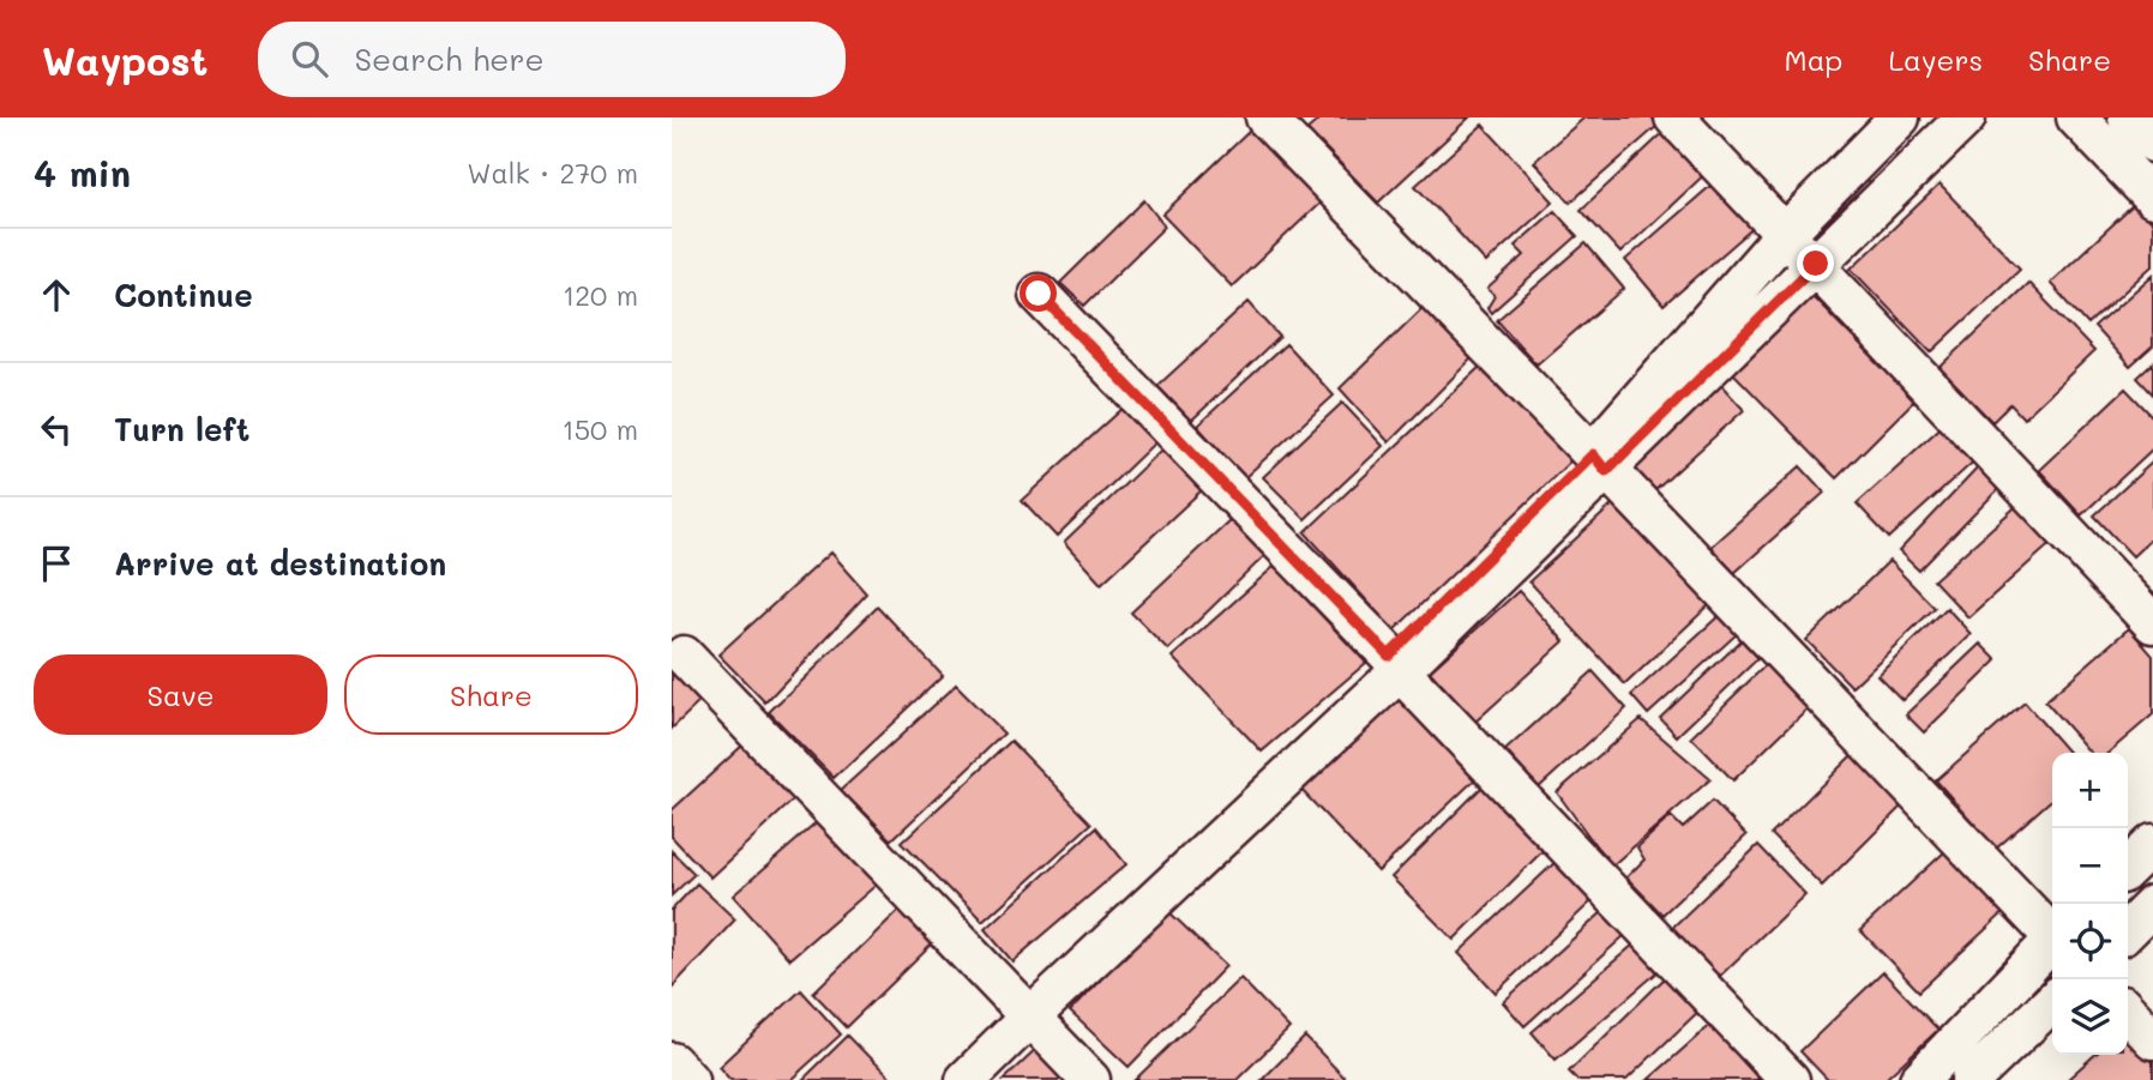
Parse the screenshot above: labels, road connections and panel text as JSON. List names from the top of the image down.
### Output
{
  "page": {
    "header": "Waypost",
    "search": "Search here",
    "nav": ["Map", "Layers", "Share"],
    "heading": ["4 min", "Walk · 270 m"],
    "list": [
      ["Continue", "120 m"],
      ["Turn left", "150 m"],
      "Arrive at destination"
    ],
    "buttons": ["Save", "Share"],
    "map_buttons": ["+", "−"]
  }
}
